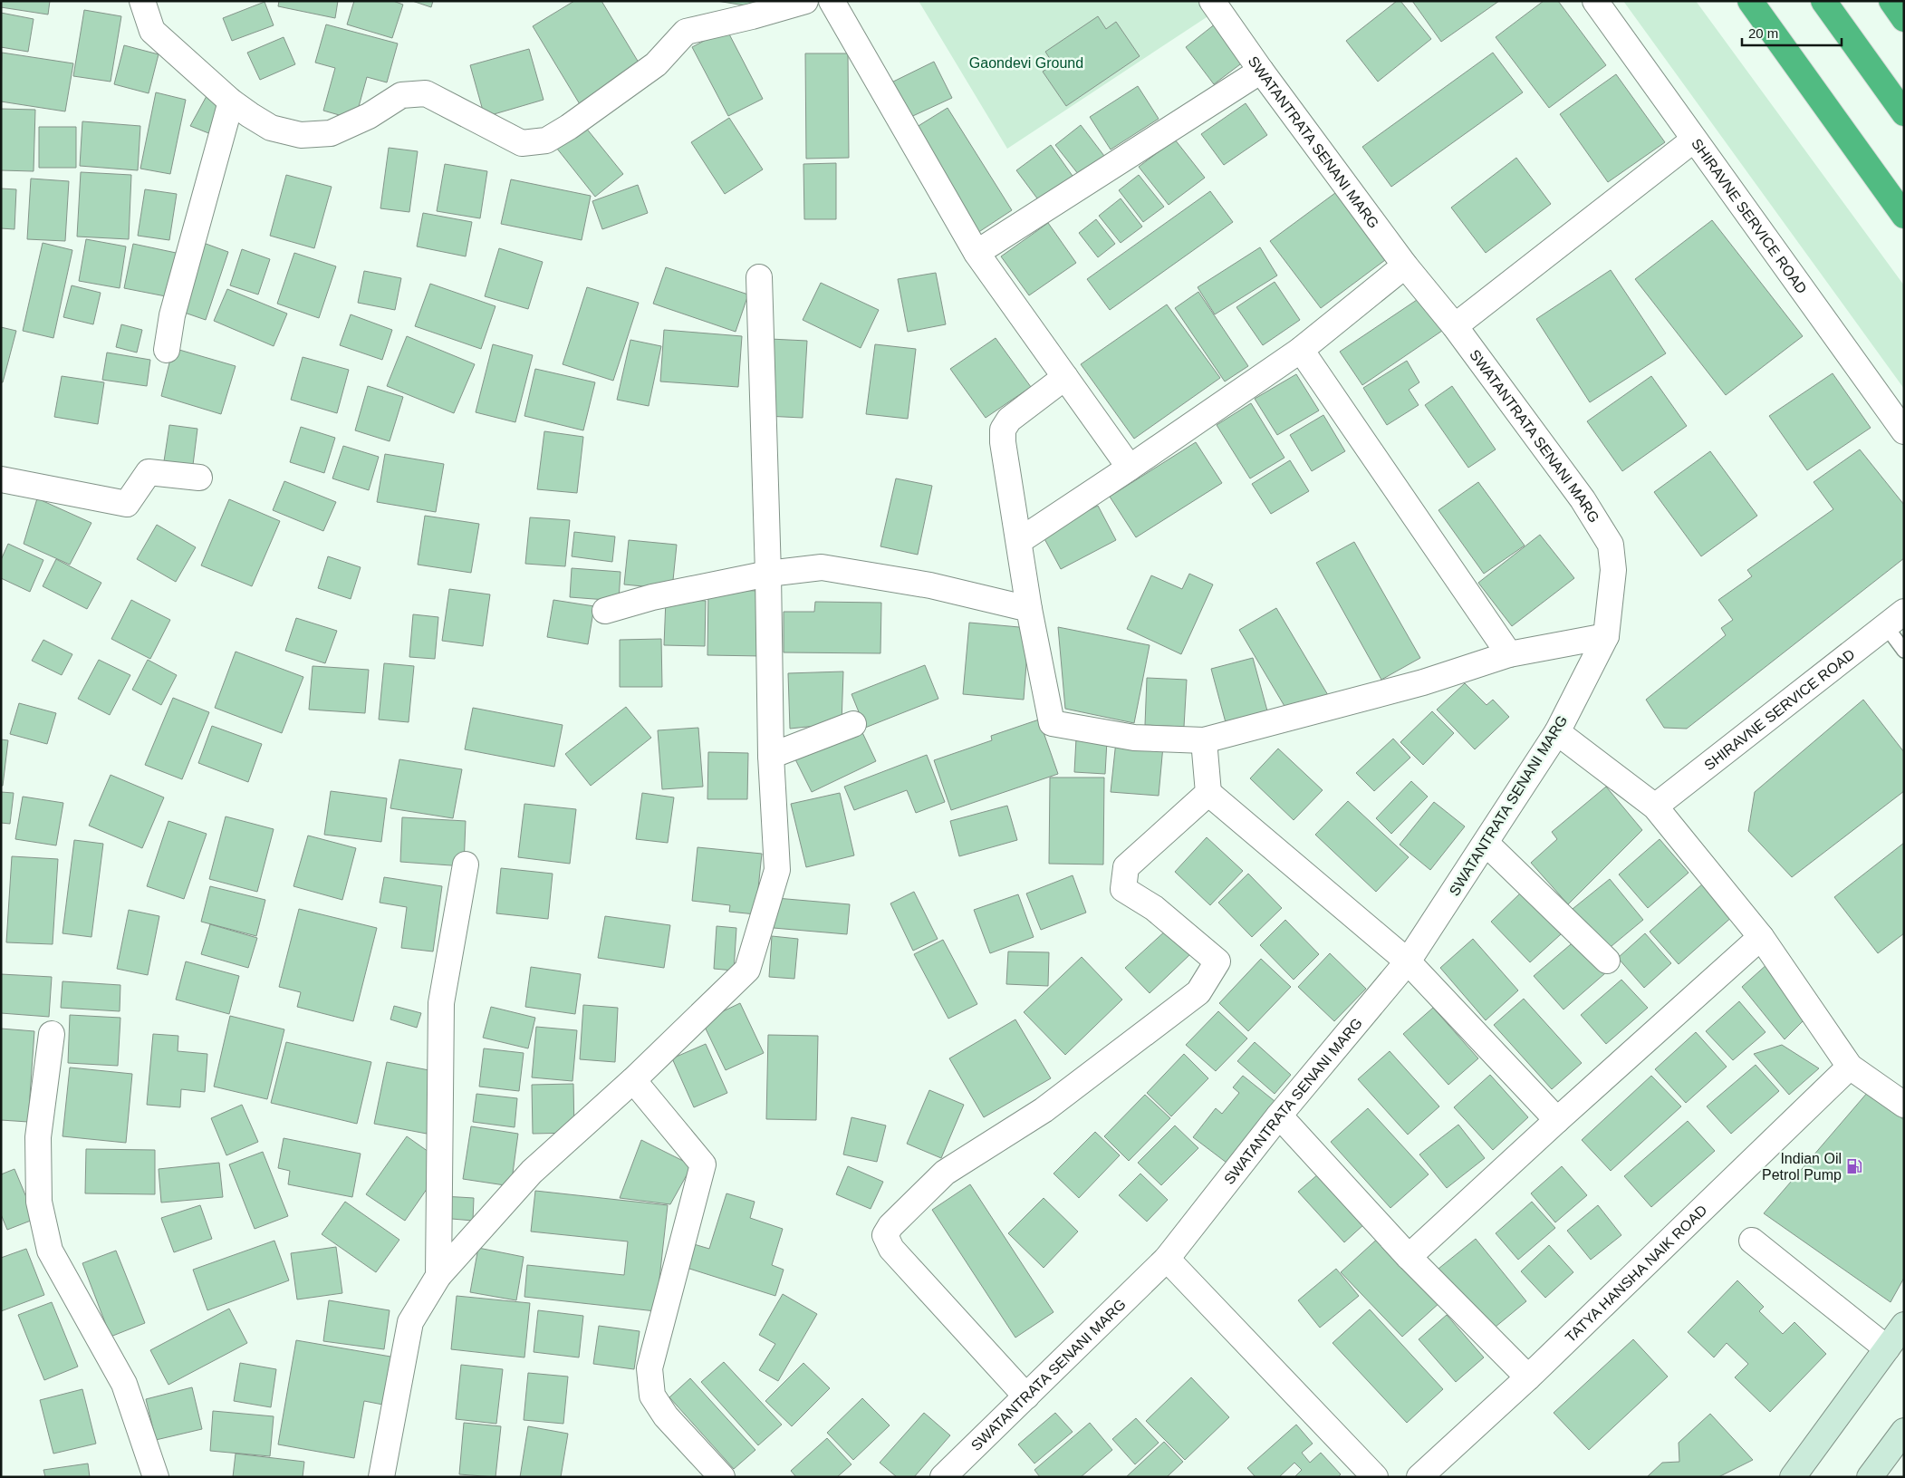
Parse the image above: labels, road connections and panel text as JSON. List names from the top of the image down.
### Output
{
  "streets": {
    "street": ["SWATANTRATA SENANI MARG", "SHIRAVNE SERVICE ROAD", "TATYA HANSHA NAIK ROAD"]
  },
  "parks": ["Gaondevi Ground"],
  "places": {
    "fuel station": ["Indian Oil Petrol Pump"]
  },
  "scale_bar": "20 m"
}
